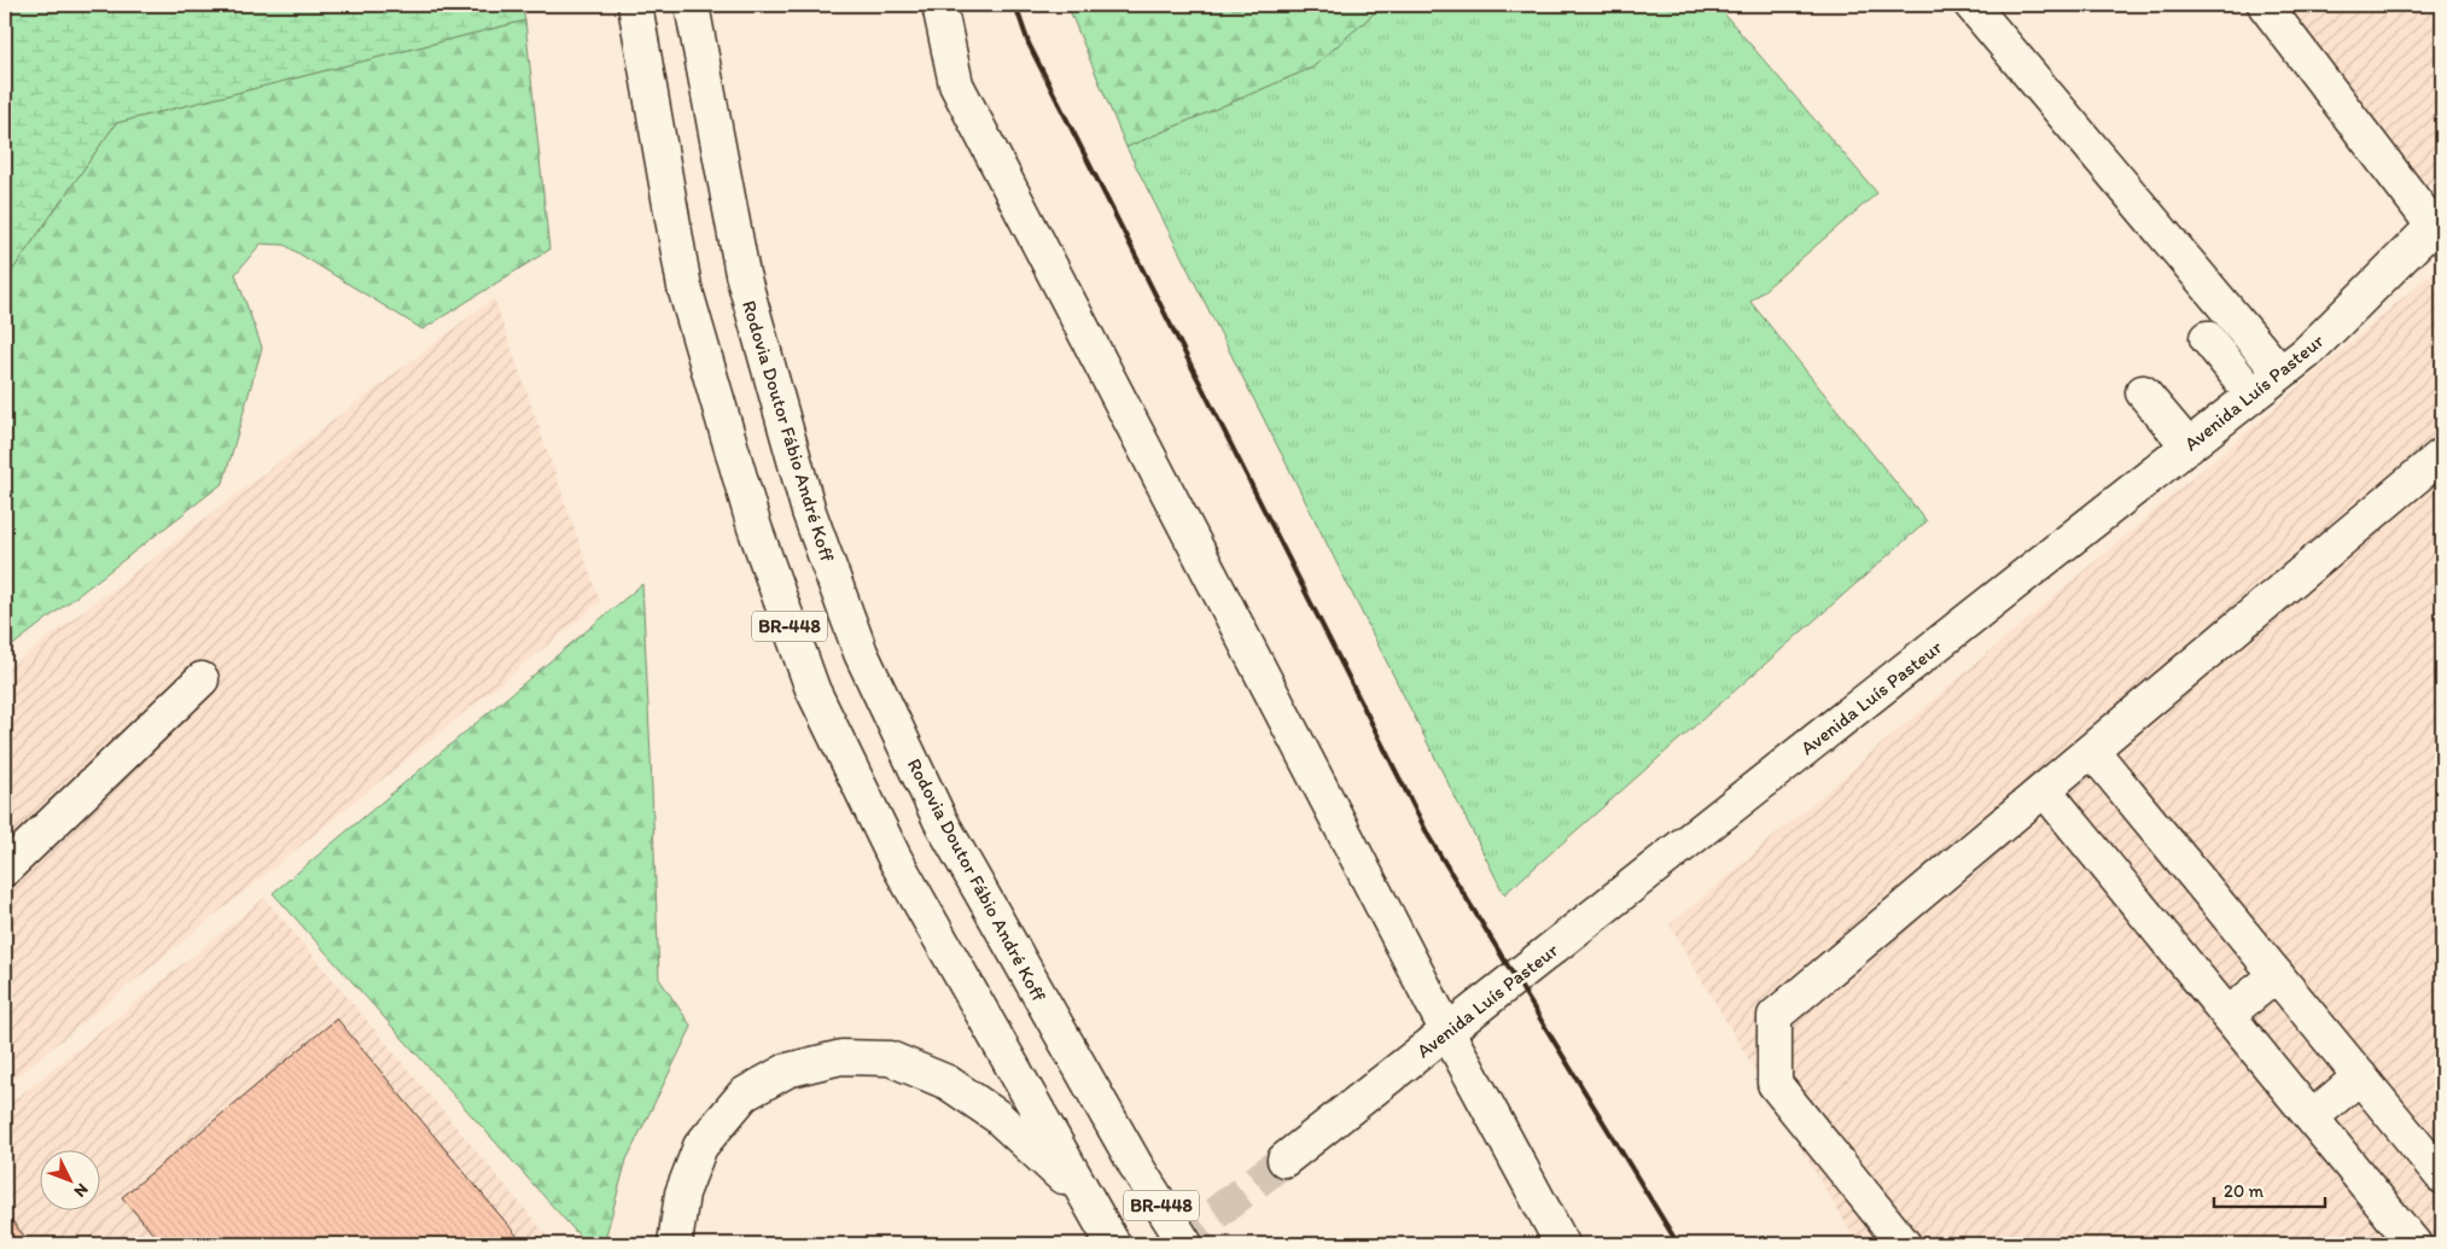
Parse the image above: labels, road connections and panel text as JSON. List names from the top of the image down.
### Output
{
  "streets": {
    "main road": ["Avenida Luís Pasteur", "Rodovia Doutor Fábio André Koff", "BR-448"]
  },
  "scale_bar": "20 m",
  "north": "bottom right"
}
